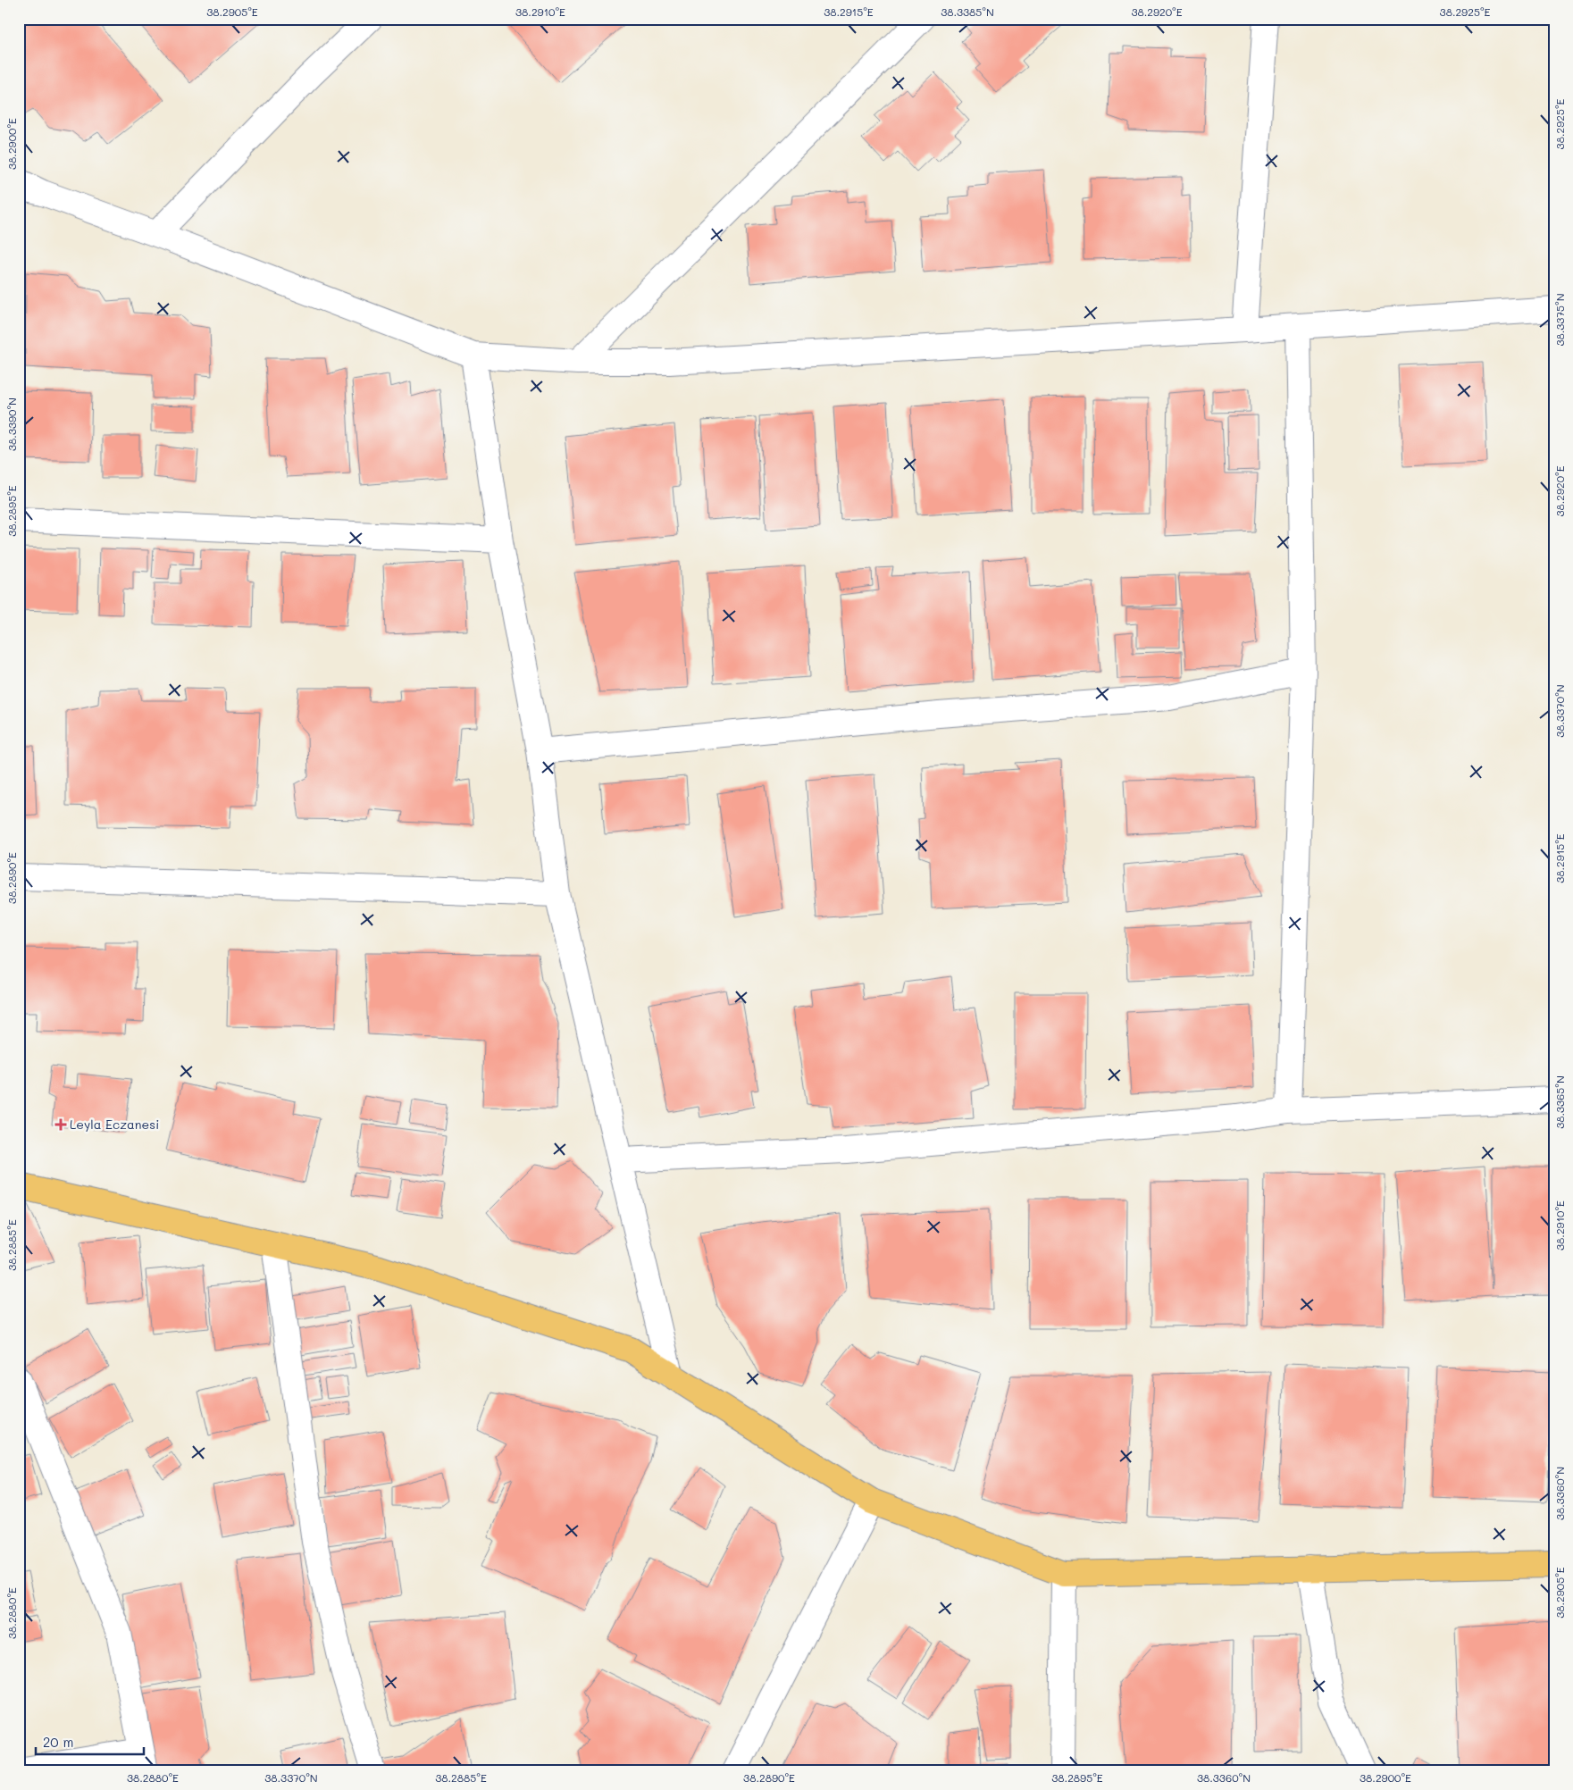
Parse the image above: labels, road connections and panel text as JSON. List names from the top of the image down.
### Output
{
  "places": {
    "health": ["Leyla Eczanesi"]
  },
  "scale_bar": "20 m",
  "coordinates": [
    "38.2905°E",
    "38.2910°E",
    "38.2915°E",
    "38.3385°N",
    "38.2920°E",
    "38.2925°E",
    "38.2900°E",
    "38.3375°N",
    "38.3390°N",
    "38.2895°E",
    "38.3370°N",
    "38.2890°E",
    "38.3365°N",
    "38.2885°E",
    "38.3360°N",
    "38.2880°E"
  ]
}
